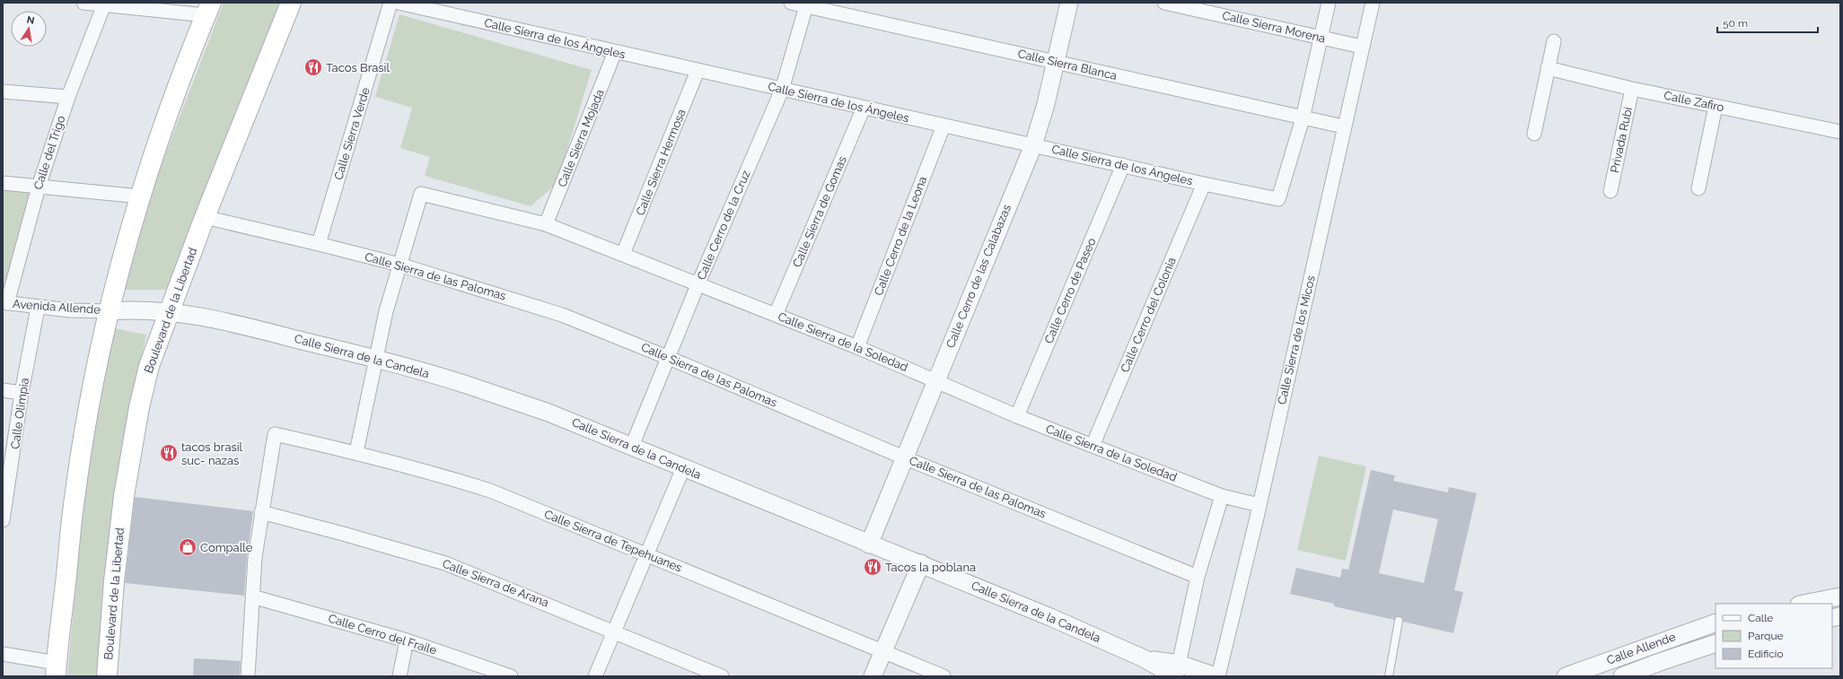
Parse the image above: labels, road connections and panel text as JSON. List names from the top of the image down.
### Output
{
  "streets": {
    "main road": ["Boulevard de la Libertad"],
    "street": [
      "Calle Sierra Morena",
      "Calle Sierra de los Ángeles",
      "Calle Sierra Blanca",
      "Calle Zafiro",
      "Calle Sierra Verde",
      "Calle Sierra Mojada",
      "Privada Rubi",
      "Calle del Trigo",
      "Calle Sierra Hermosa",
      "Calle Sierra de Gomas",
      "Calle Cerro de la Cruz",
      "Calle Cerro de la Leona",
      "Calle Sierra de las Palomas",
      "Calle Cerro de las Calabazas",
      "Calle Cerro de Paseo",
      "Avenida Allende",
      "Calle Cerro del Colonia",
      "Calle Sierra de los Micos",
      "Calle Sierra de la Soledad",
      "Calle Sierra de la Candela",
      "Calle Olimpia",
      "Calle Sierra de Tepehuanes",
      "Calle Sierra de Arana",
      "Calle Cerro del Fraile",
      "Calle Allende"
    ]
  },
  "crossings": [
    ["Calle Sierra Morena", "Calle Sierra de los Micos"],
    ["Calle Sierra de los Ángeles", "Calle Sierra Blanca"],
    ["Calle Sierra de los Ángeles", "Calle Sierra Mojada"],
    ["Calle Sierra de los Ángeles", "Calle Sierra Hermosa"],
    ["Calle Sierra de los Ángeles", "Calle Sierra de Gomas"],
    ["Calle Sierra de los Ángeles", "Calle Cerro de la Cruz"],
    ["Calle Sierra de los Ángeles", "Calle Cerro de la Leona"],
    ["Calle Sierra de los Ángeles", "Calle Cerro de las Calabazas"],
    ["Calle Sierra de los Ángeles", "Calle Cerro de Paseo"],
    ["Calle Sierra de los Ángeles", "Calle Cerro del Colonia"],
    ["Calle Sierra Blanca", "Calle Cerro de la Cruz"],
    ["Calle Sierra Blanca", "Calle Cerro de las Calabazas"],
    ["Calle Sierra Blanca", "Calle Sierra de los Micos"],
    ["Calle Zafiro", "Privada Rubi"],
    ["Calle Sierra Verde", "Calle Sierra de las Palomas"],
    ["Calle Sierra Mojada", "Calle Sierra de la Soledad"],
    ["Calle del Trigo", "Avenida Allende"],
    ["Calle Sierra Hermosa", "Calle Sierra de la Soledad"],
    ["Calle Sierra de Gomas", "Calle Sierra de la Soledad"],
    ["Calle Cerro de la Cruz", "Calle Sierra de las Palomas"],
    ["Calle Cerro de la Cruz", "Calle Sierra de la Soledad"],
    ["Calle Cerro de la Cruz", "Calle Sierra de la Candela"],
    ["Calle Cerro de la Leona", "Calle Sierra de la Soledad"],
    ["Calle Sierra de las Palomas", "Calle Cerro de las Calabazas"],
    ["Calle Sierra de las Palomas", "Boulevard de la Libertad"],
    ["Calle Sierra de las Palomas", "Calle Sierra de la Soledad"],
    ["Calle Cerro de las Calabazas", "Calle Sierra de la Soledad"],
    ["Calle Cerro de las Calabazas", "Calle Sierra de la Candela"],
    ["Calle Cerro de Paseo", "Calle Sierra de la Soledad"],
    ["Avenida Allende", "Calle Sierra de la Candela"],
    ["Avenida Allende", "Calle Olimpia"],
    ["Boulevard de la Libertad", "Calle Sierra de la Candela"],
    ["Calle Cerro del Colonia", "Calle Sierra de la Soledad"],
    ["Calle Sierra de los Micos", "Calle Sierra de la Soledad"],
    ["Calle Sierra de Tepehuanes", "Calle Sierra de Arana"]
  ],
  "places": {
    "restaurant": ["Tacos Brasil", "tacos brasil suc- nazas", "Tacos la poblana"],
    "shop": ["Compalle"]
  },
  "legend": ["Calle", "Parque", "Edificio"],
  "scale_bar": "50 m",
  "north": "top"
}
